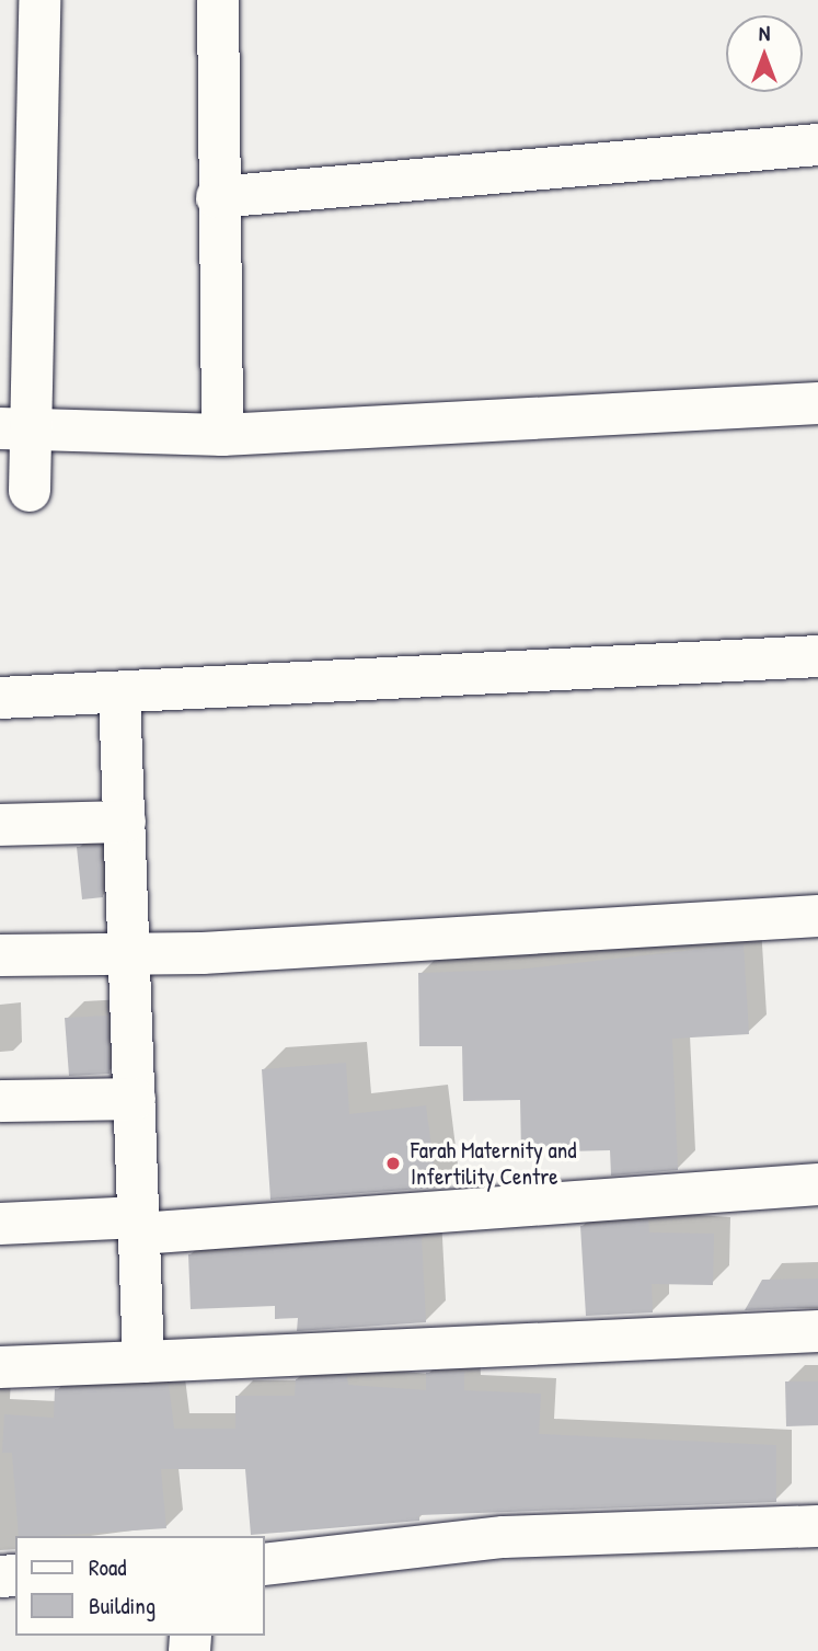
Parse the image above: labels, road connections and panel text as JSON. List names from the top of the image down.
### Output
{
  "places": ["Farah Maternity and Infertility Centre"],
  "legend": ["Road", "Building"],
  "north": "top"
}
